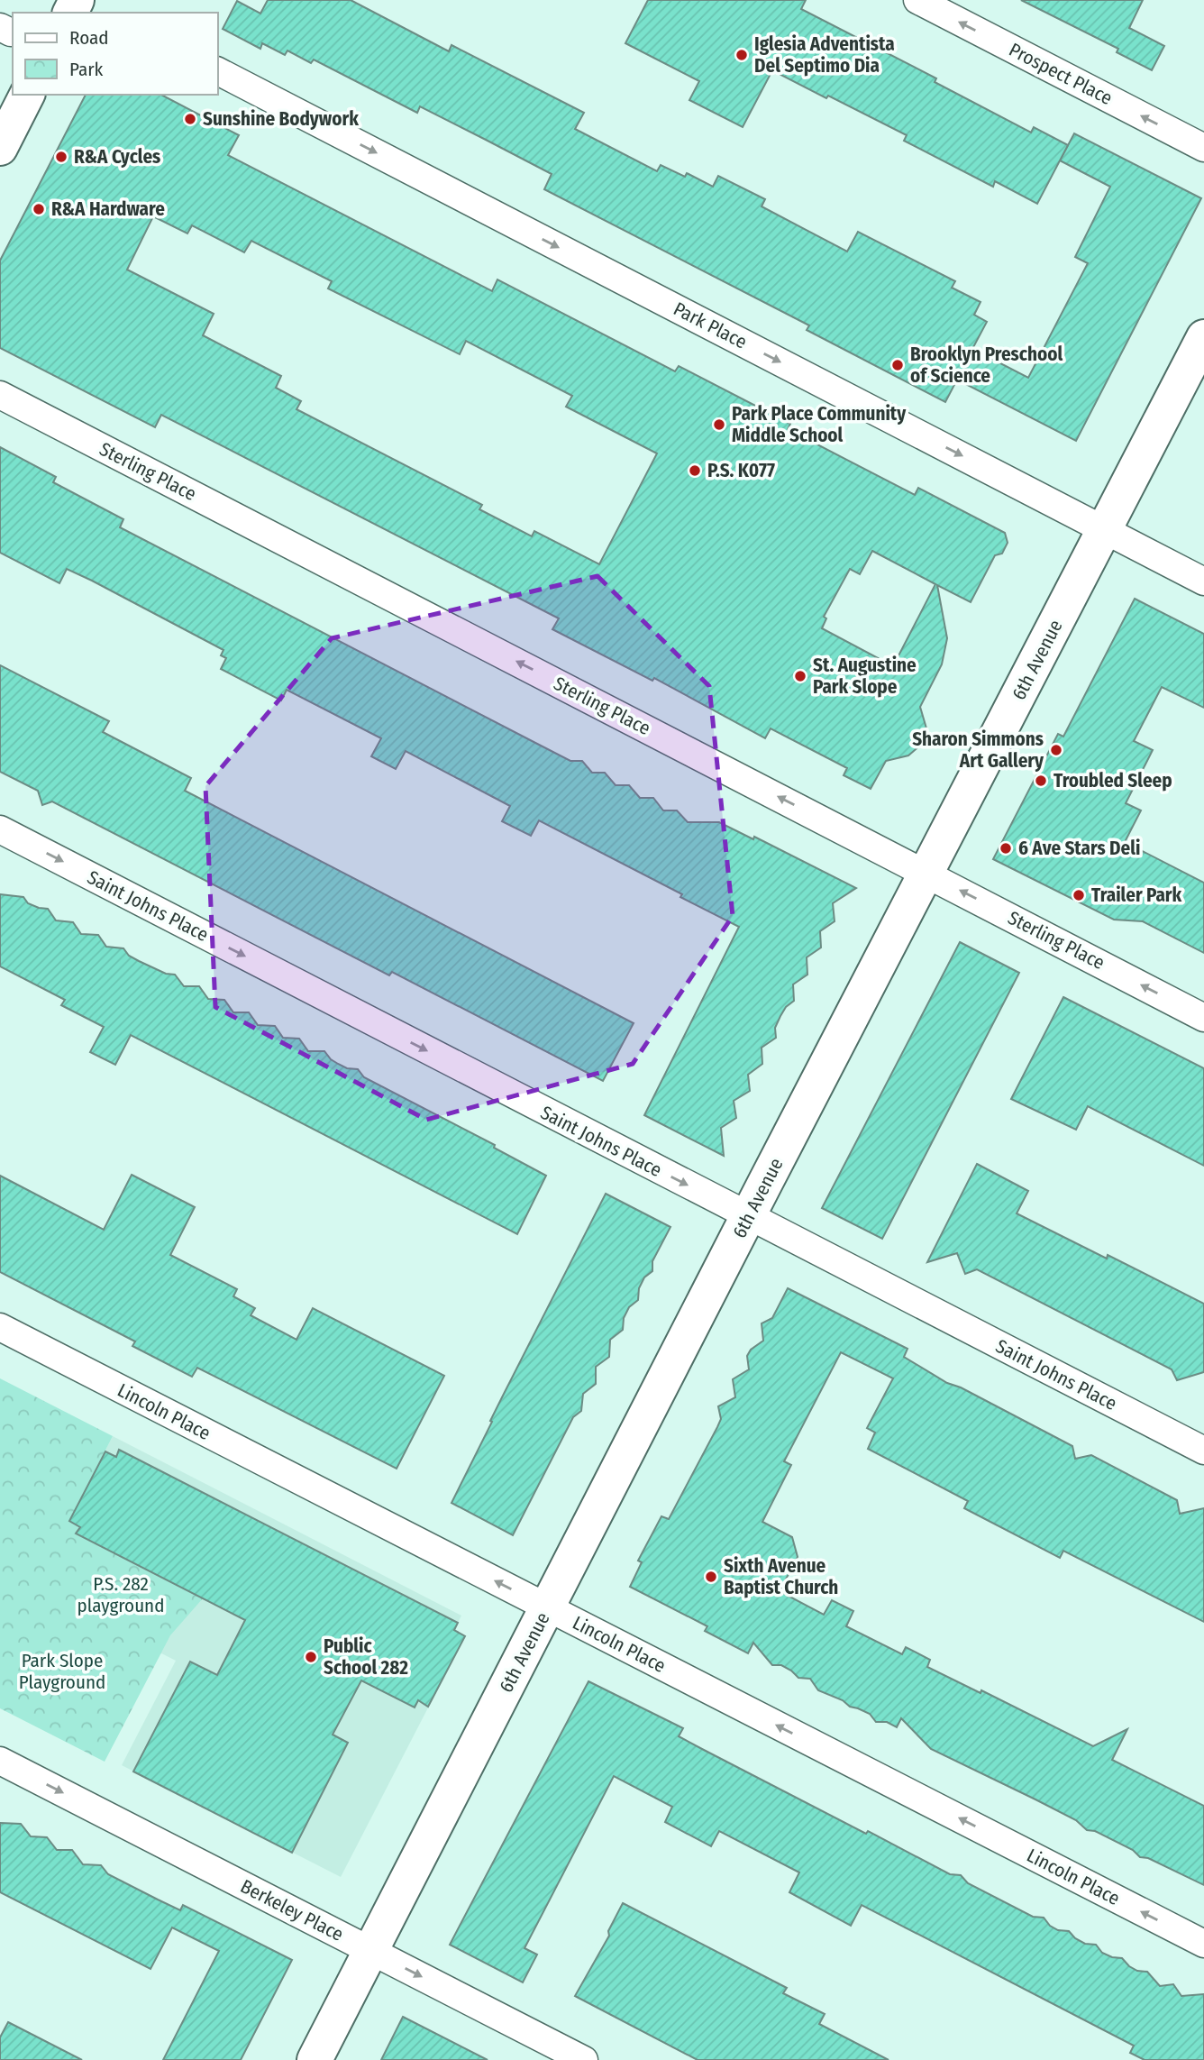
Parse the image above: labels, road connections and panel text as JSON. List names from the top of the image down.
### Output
{
  "streets": {
    "street": [
      "Prospect Place",
      "Park Place",
      "Sterling Place",
      "6th Avenue",
      "Saint Johns Place",
      "Lincoln Place",
      "Berkeley Place"
    ]
  },
  "crossings": [
    ["Park Place", "6th Avenue"],
    ["Sterling Place", "6th Avenue"],
    ["6th Avenue", "Saint Johns Place"],
    ["6th Avenue", "Lincoln Place"],
    ["6th Avenue", "Berkeley Place"]
  ],
  "one_way": [
    "Prospect Place",
    "Park Place",
    "Sterling Place",
    "Saint Johns Place",
    "Lincoln Place",
    "Berkeley Place"
  ],
  "parks": ["P.S. 282 playground", "Park Slope Playground"],
  "places": [
    "Iglesia Adventista Del Septimo Dia",
    "Sunshine Bodywork",
    "R&A Cycles",
    "R&A Hardware",
    "Brooklyn Preschool of Science",
    "Park Place Community Middle School",
    "P.S. K077",
    "St. Augustine Park Slope",
    "Sharon Simmons Art Gallery",
    "Troubled Sleep",
    "6 Ave Stars Deli",
    "Trailer Park",
    "Sixth Avenue Baptist Church",
    "Public School 282"
  ],
  "legend": ["Road", "Park"]
}
